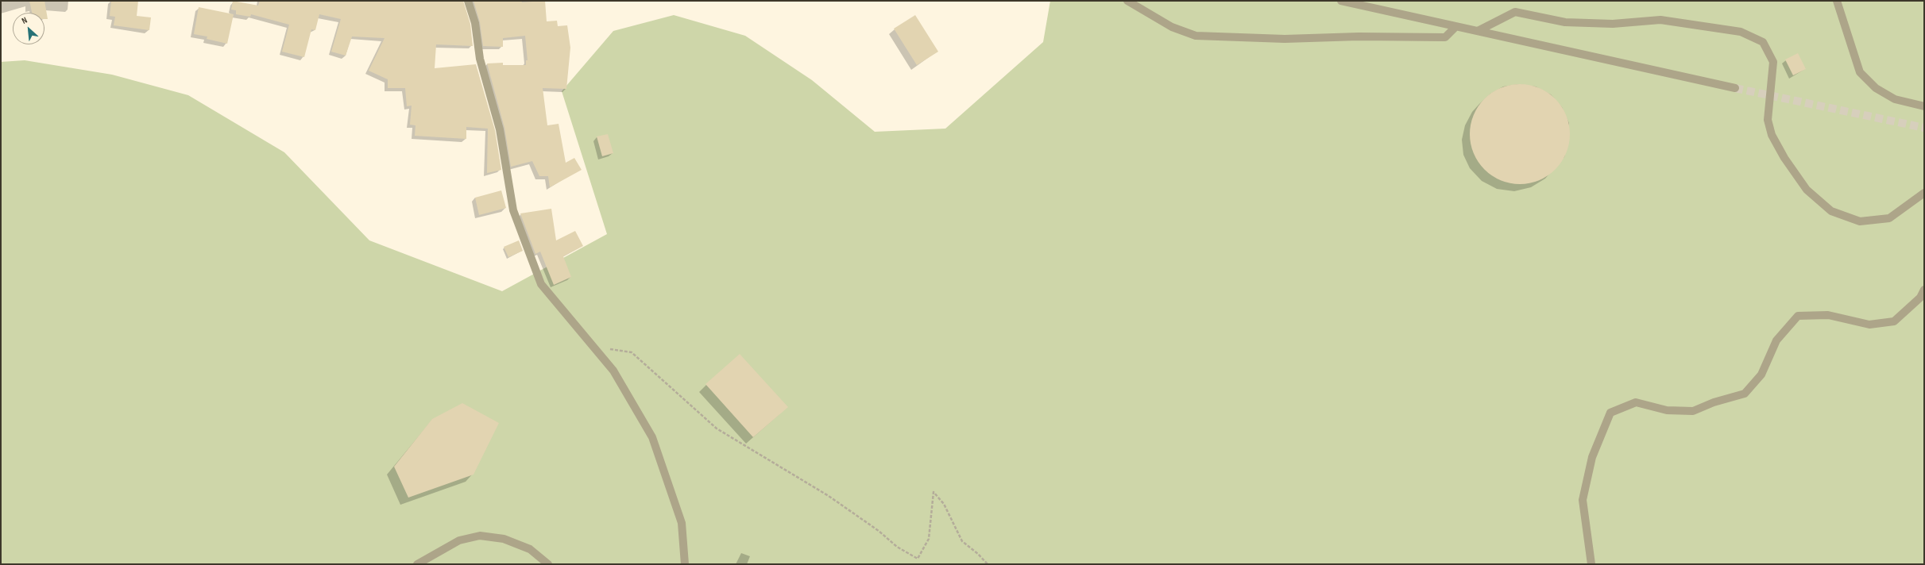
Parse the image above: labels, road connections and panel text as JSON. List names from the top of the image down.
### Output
{
  "north": "top left"
}
